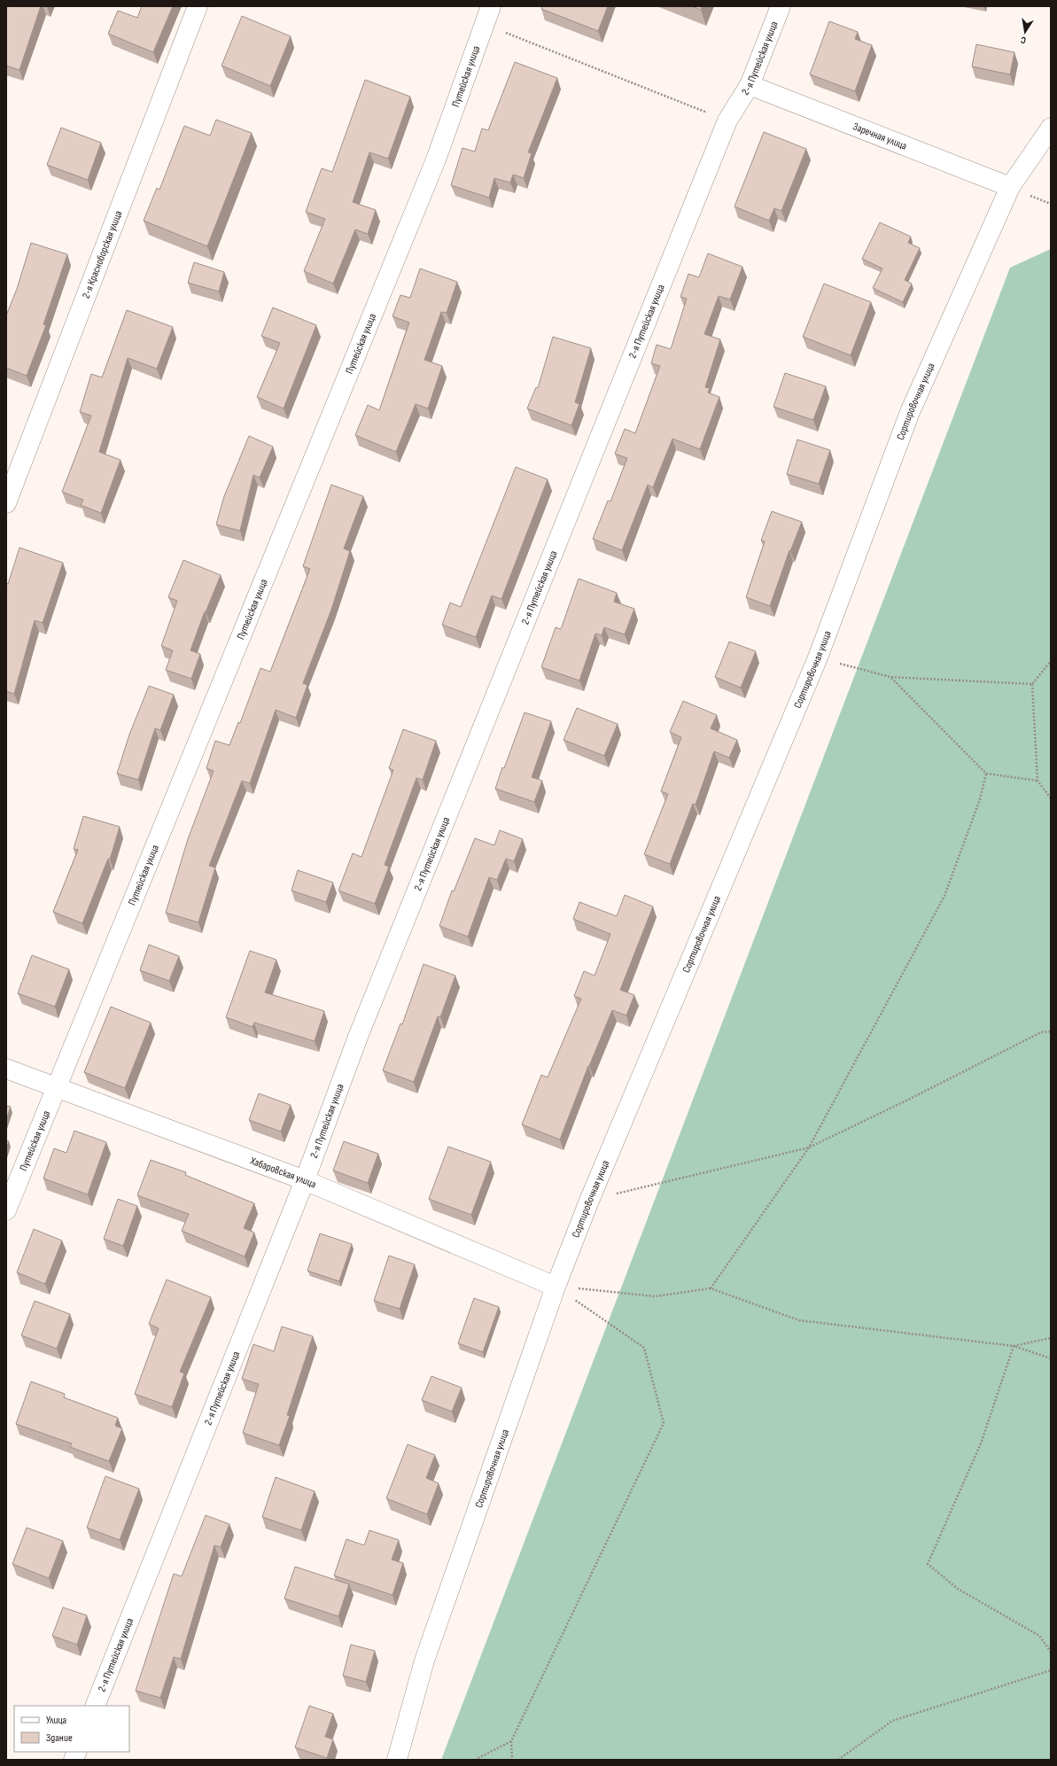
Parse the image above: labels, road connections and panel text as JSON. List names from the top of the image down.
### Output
{
  "streets": {
    "street": [
      "2-я Путейская улица",
      "Путейская улица",
      "Заречная улица",
      "2-я Красноборская улица",
      "Сортировочная улица",
      "Хабаровская улица"
    ]
  },
  "crossings": [
    ["2-я Путейская улица", "Заречная улица"],
    ["2-я Путейская улица", "Хабаровская улица"],
    ["Путейская улица", "Хабаровская улица"],
    ["Заречная улица", "Сортировочная улица"],
    ["Сортировочная улица", "Хабаровская улица"]
  ],
  "legend": ["Улица", "Здание"],
  "north": "bottom"
}
